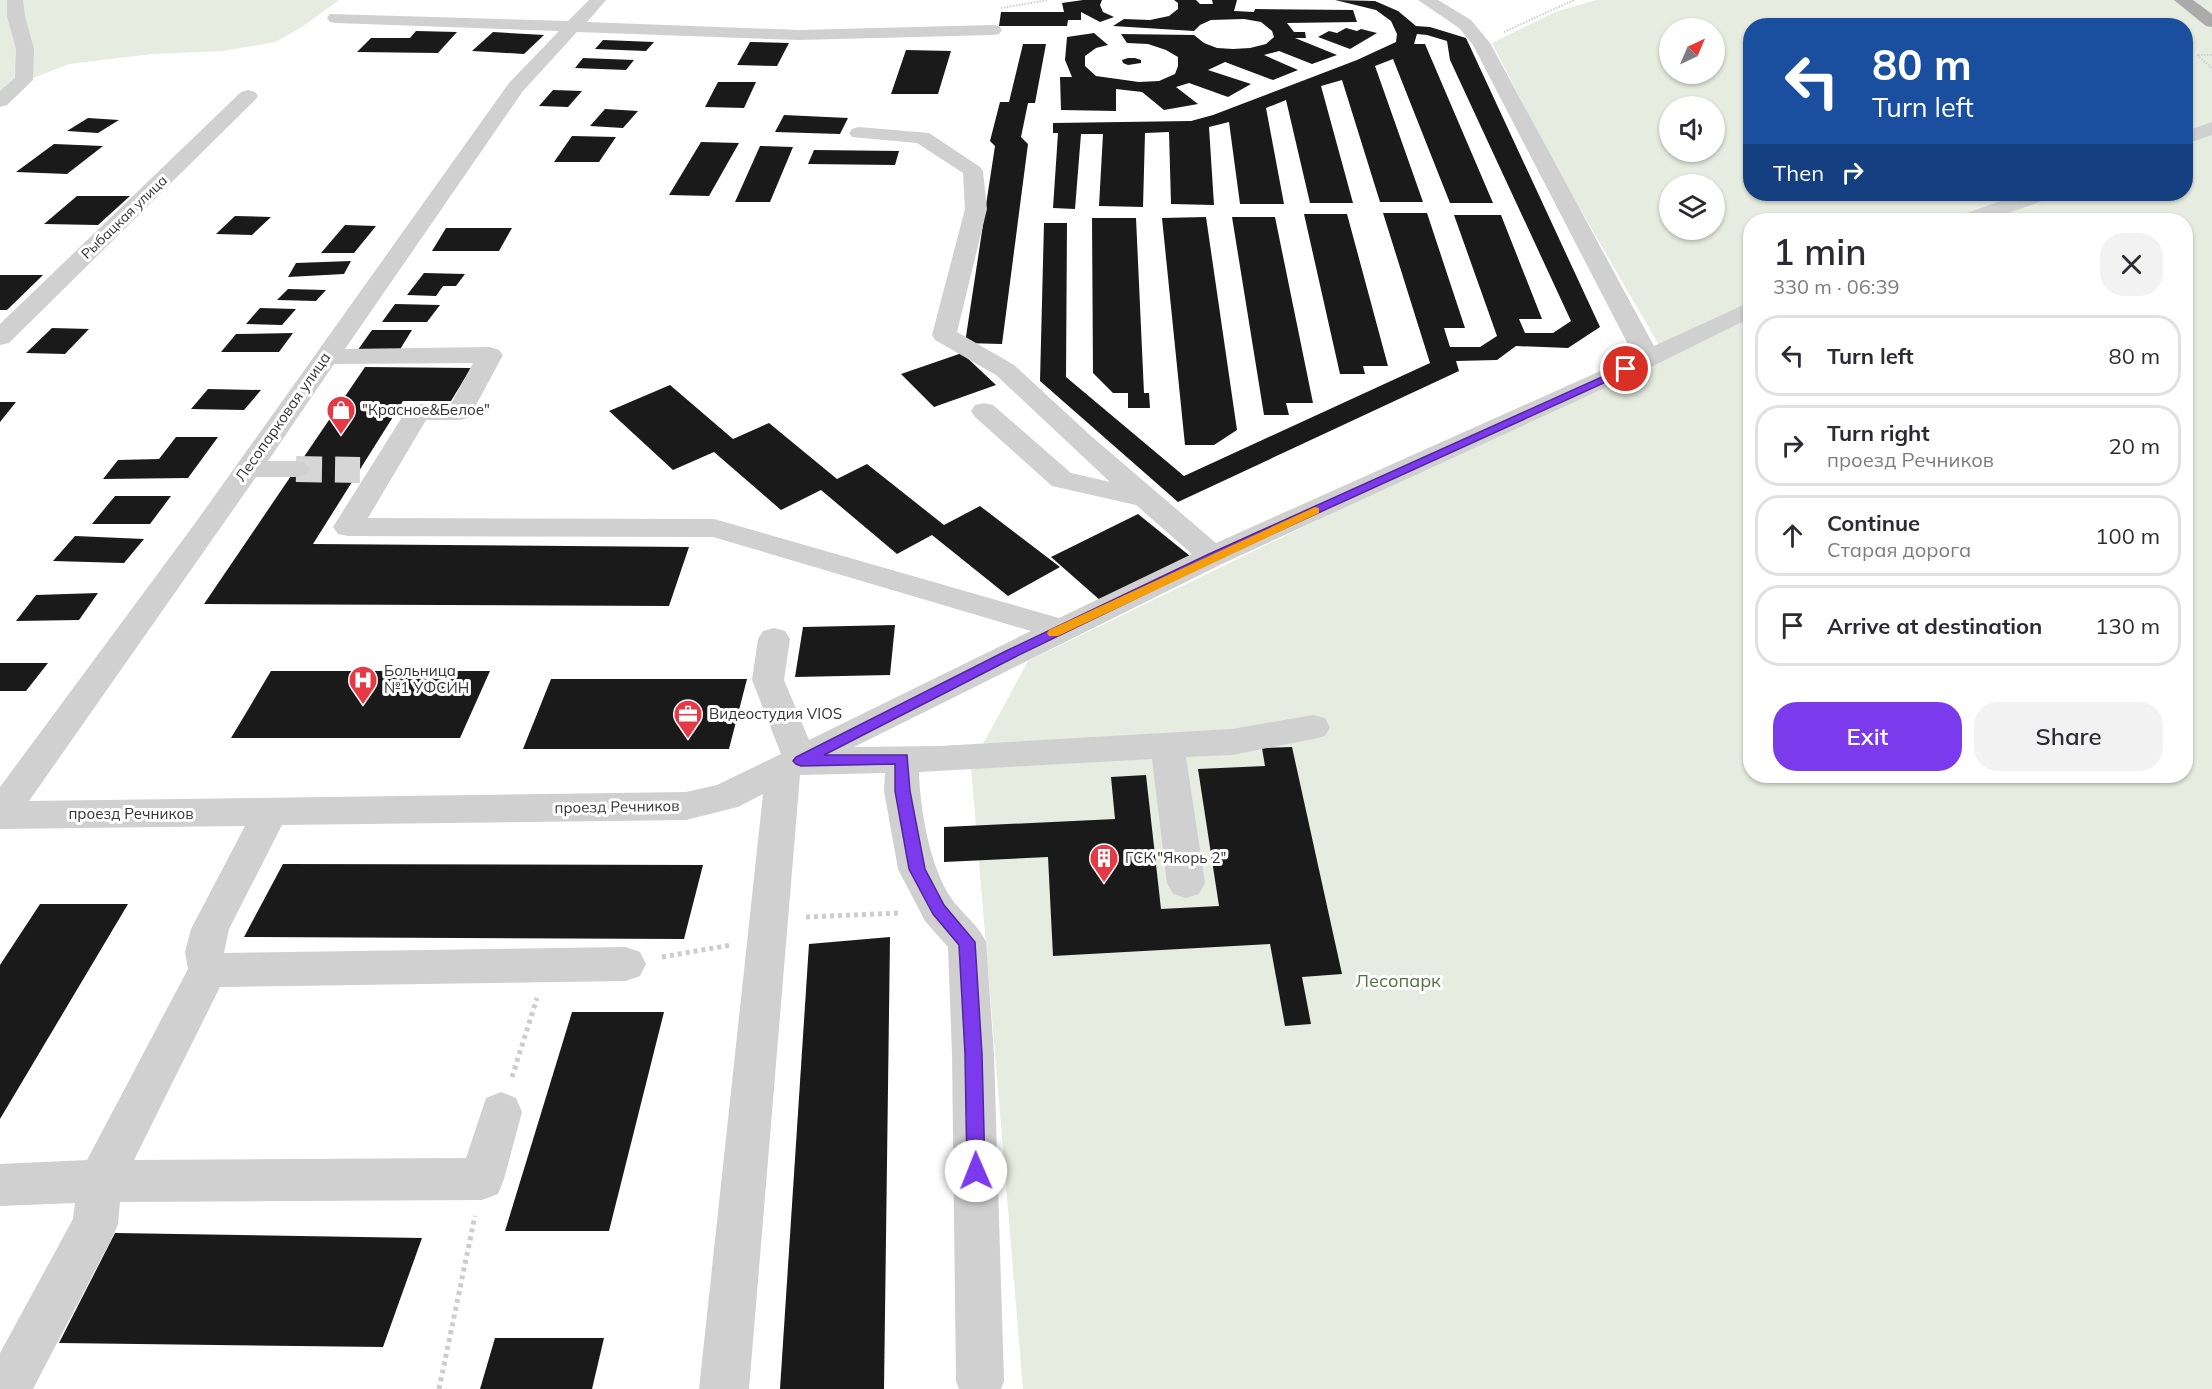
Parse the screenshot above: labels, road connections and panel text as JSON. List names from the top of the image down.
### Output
{
  "streets": {
    "street": ["Рыбацкая улица", "Лесопарковая улица", "проезд Речников"]
  },
  "crossings": [
    ["Лесопарковая улица", "проезд Речников"]
  ],
  "parks": ["Лесопарк"],
  "places": {
    "shop": ["\"Красное&Белое\""],
    "hospital": ["Больница №1 УФСИН"],
    "office": ["Видеостудия VIOS"],
    "building": ["ГСК \"Якорь 2\""]
  },
  "north": "top right",
  "page": {
    "turn": ["80 m", "Turn left"],
    "then": "Then",
    "heading": ["1 min", "330 m · 06:39"],
    "list": [
      {
        "name": "Turn left",
        "value": "80 m"
      },
      {
        "name": "Turn right",
        "note": "проезд Речников",
        "value": "20 m"
      },
      {
        "name": "Continue",
        "note": "Старая дорога",
        "value": "100 m"
      },
      {
        "name": "Arrive at destination",
        "value": "130 m"
      }
    ],
    "buttons": ["Exit", "Share"]
  }
}
